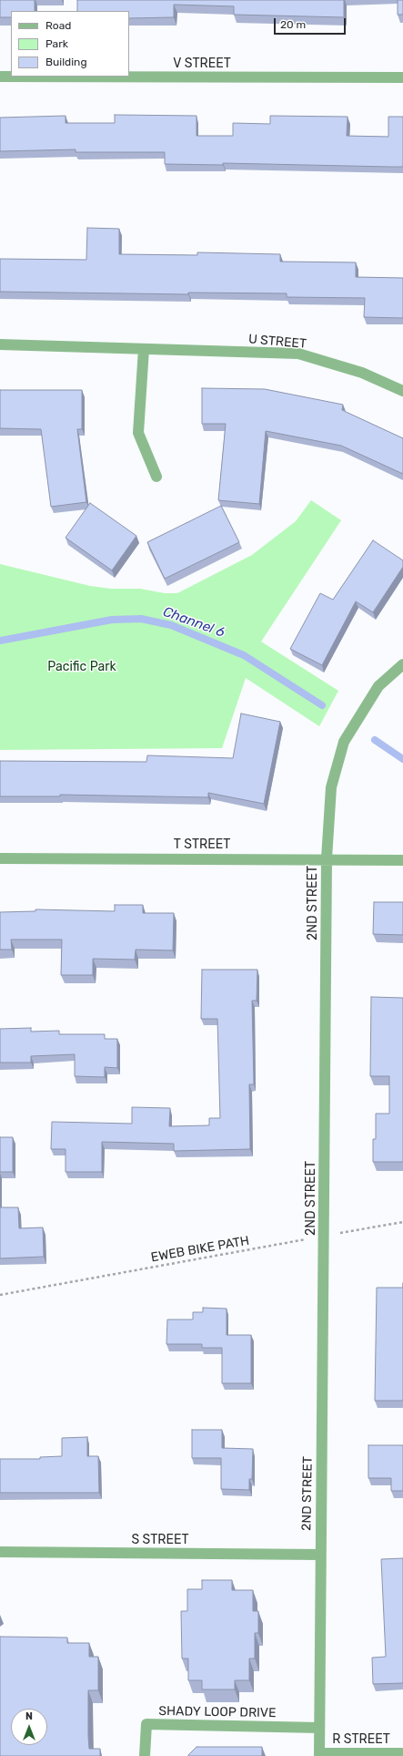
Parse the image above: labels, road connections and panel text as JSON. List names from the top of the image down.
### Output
{
  "streets": {
    "street": [
      "V STREET",
      "U STREET",
      "T STREET",
      "2ND STREET",
      "S STREET",
      "SHADY LOOP DRIVE",
      "R STREET"
    ],
    "path": ["EWEB BIKE PATH"]
  },
  "crossings": [
    ["T STREET", "2ND STREET"],
    ["2ND STREET", "EWEB BIKE PATH"],
    ["2ND STREET", "S STREET"],
    ["2ND STREET", "SHADY LOOP DRIVE"],
    ["2ND STREET", "R STREET"]
  ],
  "water": ["Channel 6"],
  "parks": ["Pacific Park"],
  "legend": ["Road", "Park", "Building"],
  "scale_bar": "20 m",
  "north": "top"
}
